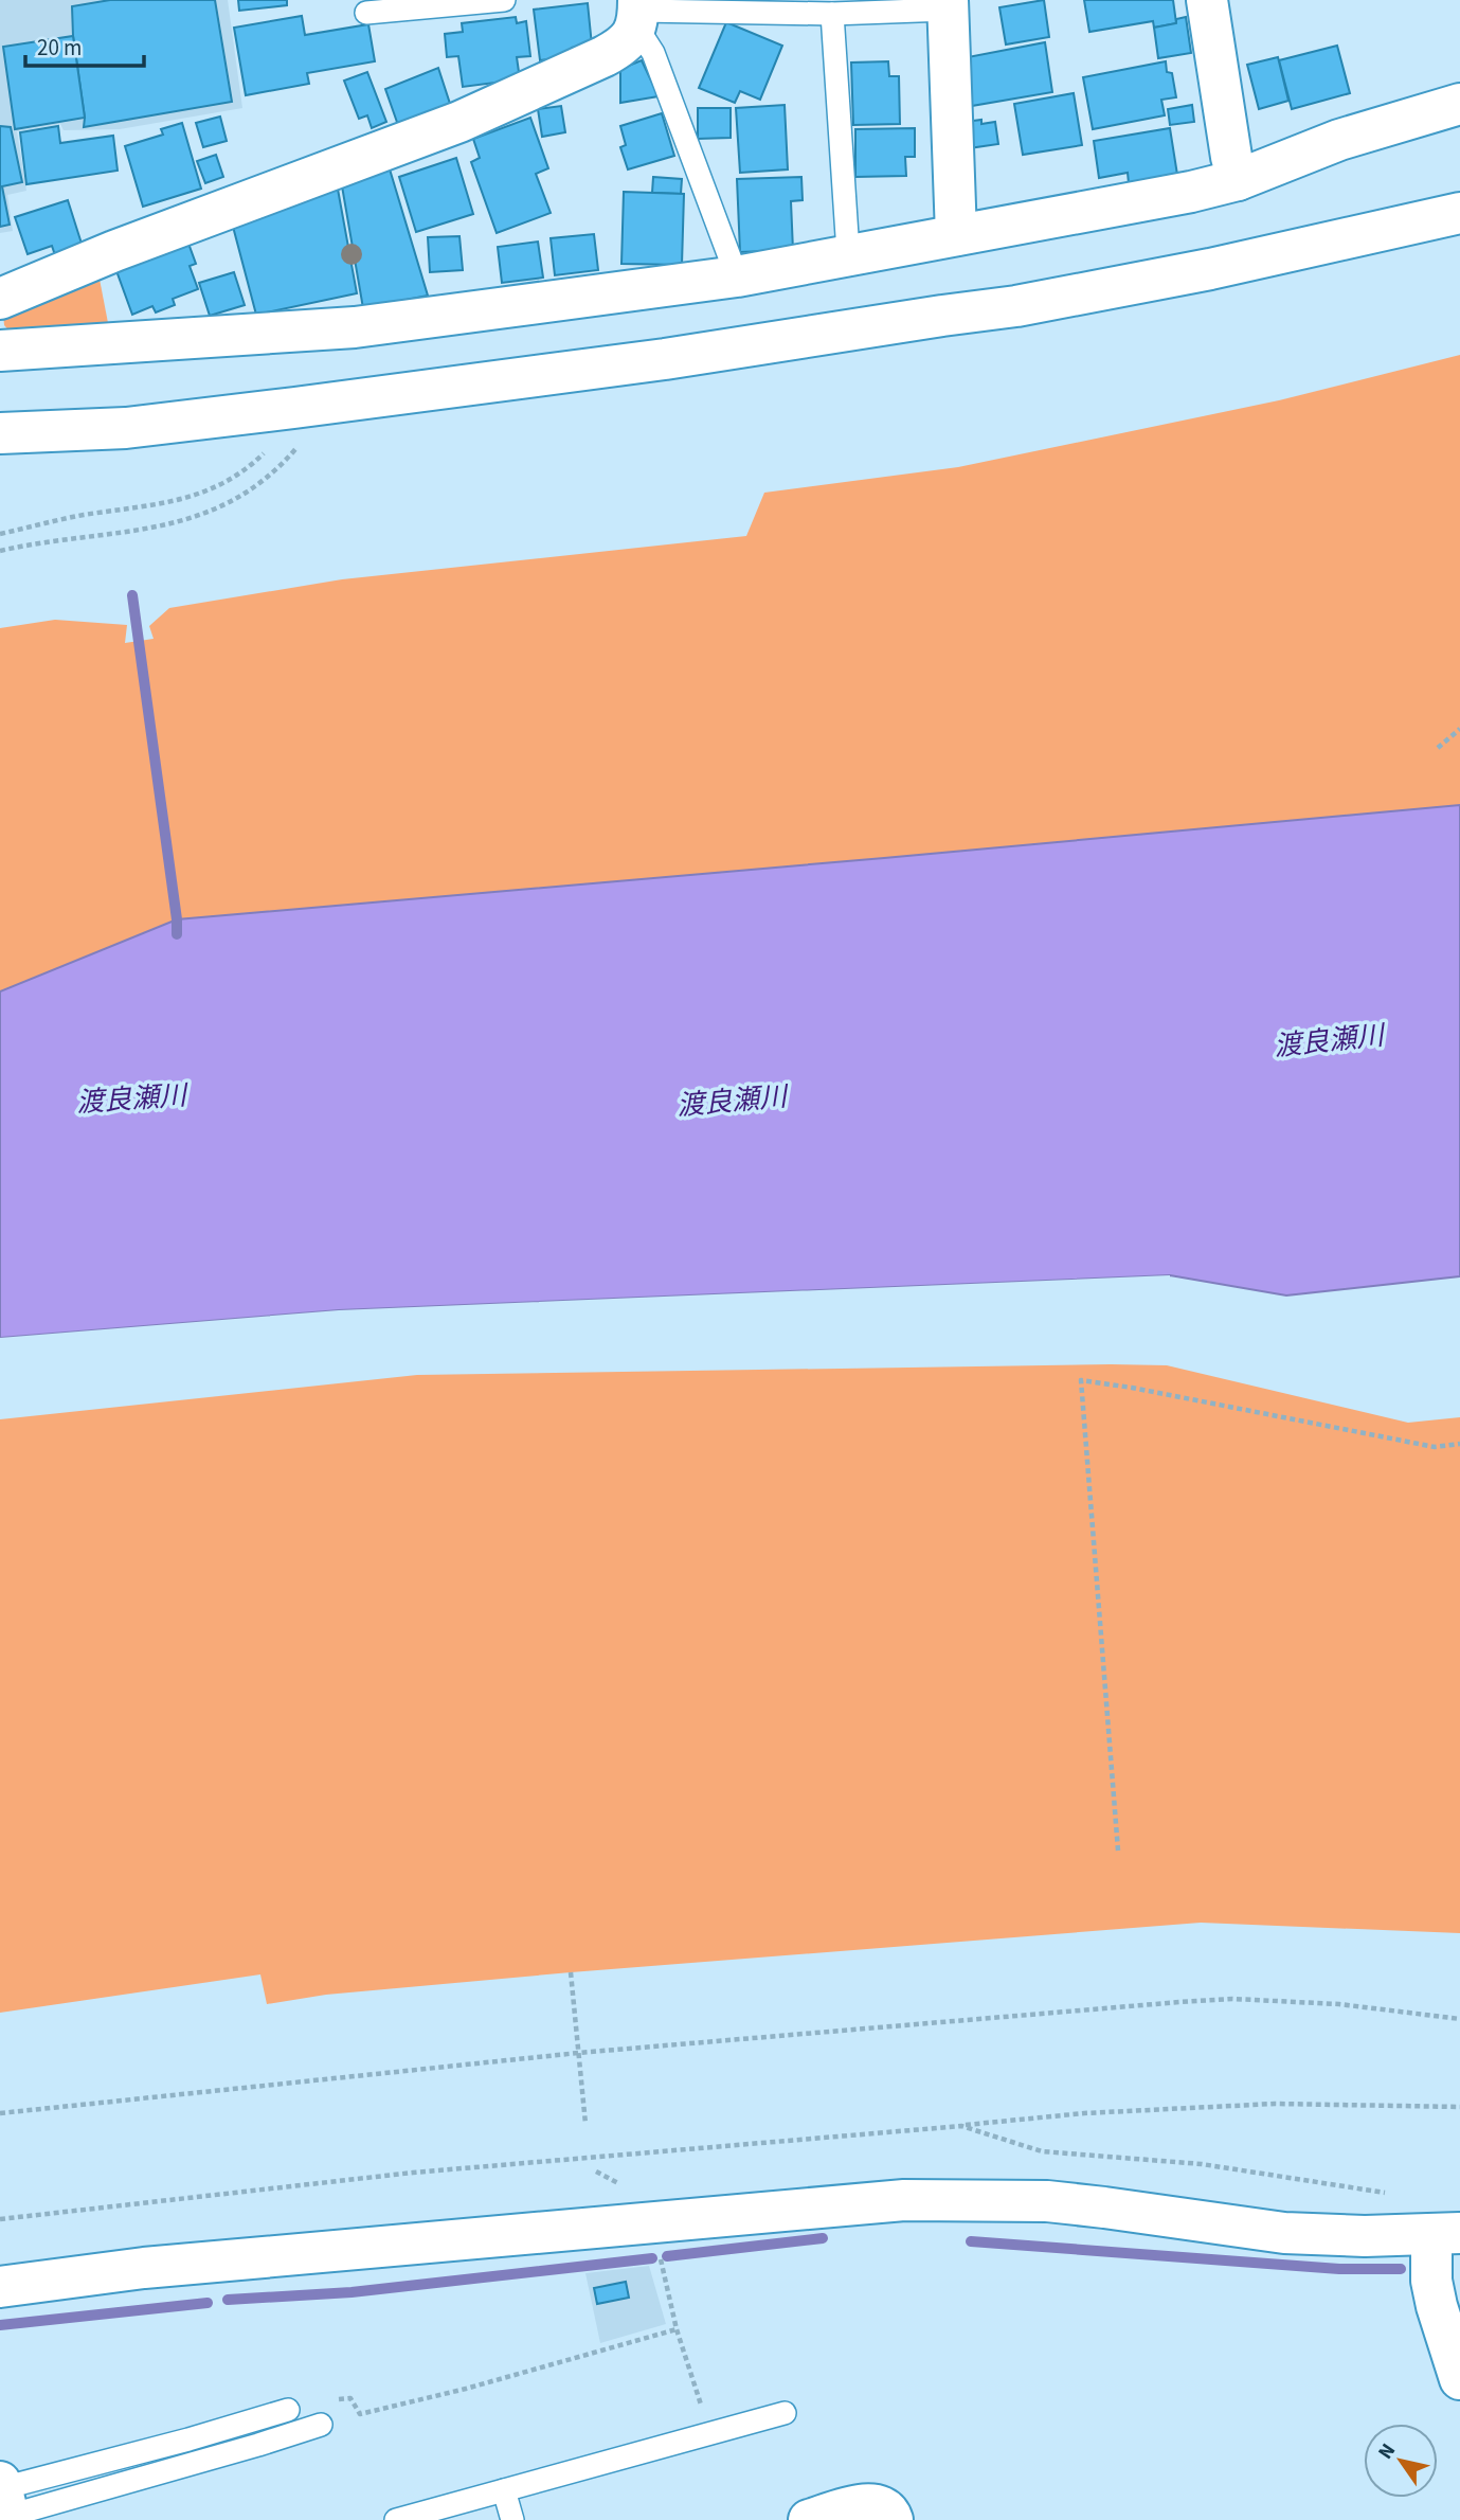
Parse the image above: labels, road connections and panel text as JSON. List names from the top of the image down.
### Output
{
  "water": ["渡良瀬川"],
  "scale_bar": "20 m",
  "north": "top left"
}
